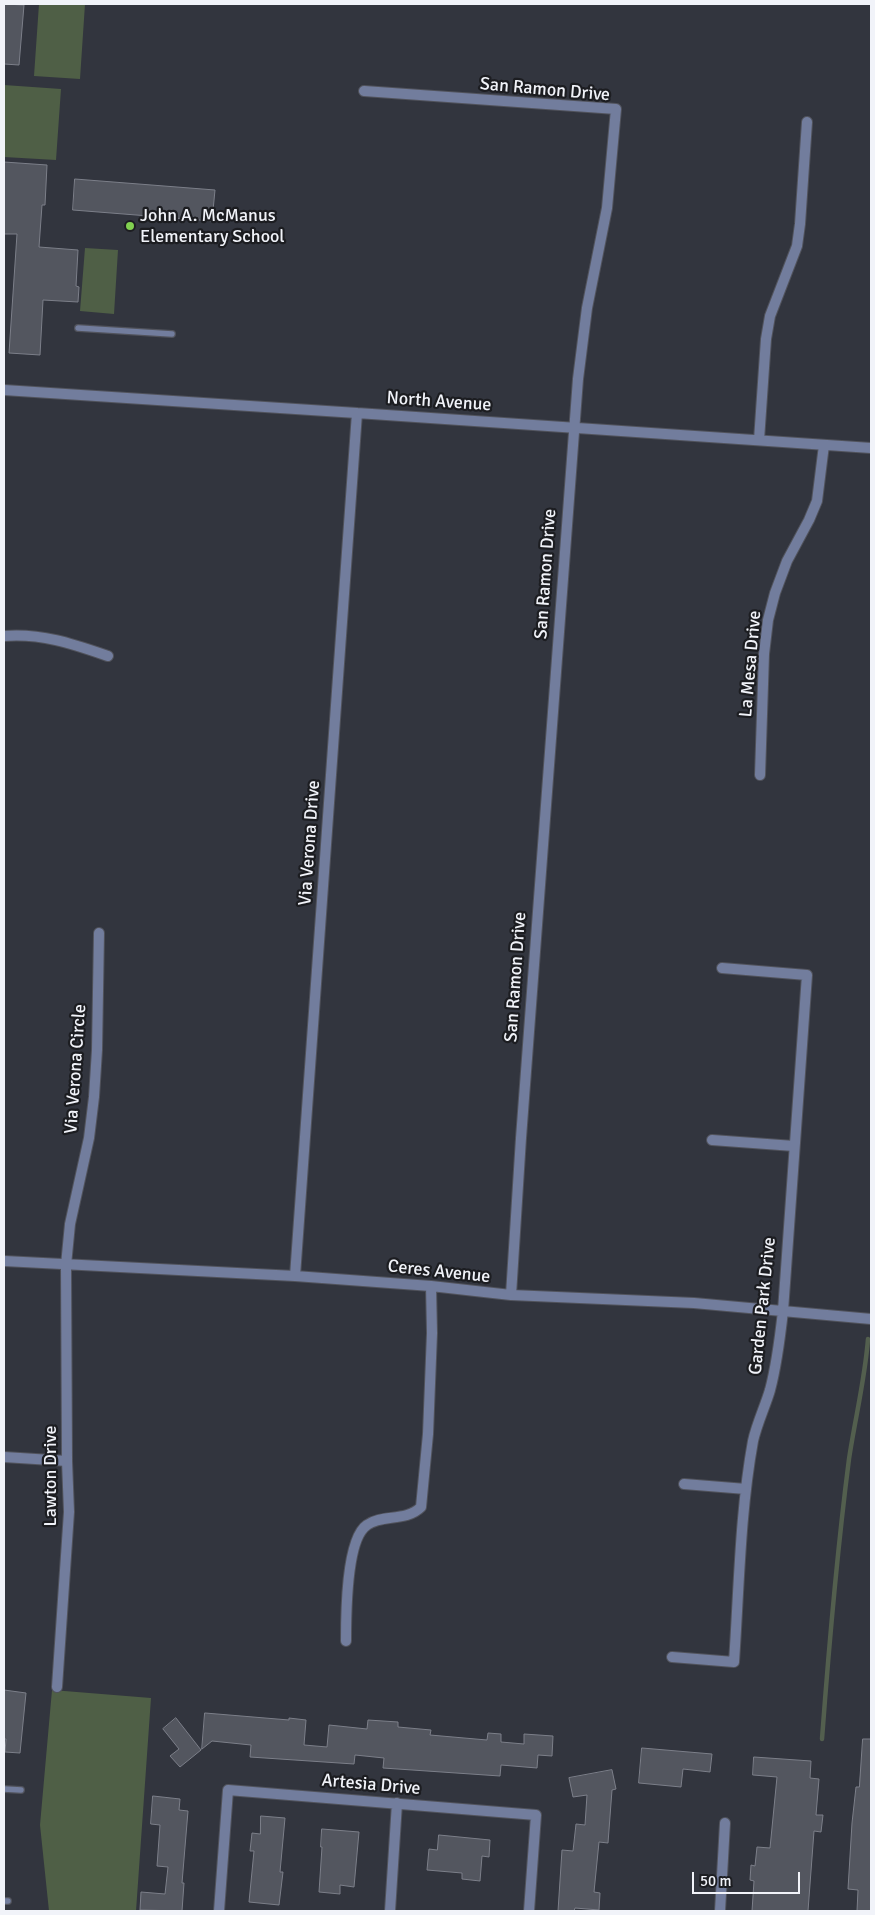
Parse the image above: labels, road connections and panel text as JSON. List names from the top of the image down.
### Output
{
  "streets": {
    "street": [
      "San Ramon Drive",
      "North Avenue",
      "La Mesa Drive",
      "Via Verona Drive",
      "Via Verona Circle",
      "Ceres Avenue",
      "Garden Park Drive",
      "Lawton Drive",
      "Artesia Drive"
    ]
  },
  "crossings": [
    ["San Ramon Drive", "North Avenue"],
    ["San Ramon Drive", "Ceres Avenue"],
    ["North Avenue", "La Mesa Drive"],
    ["North Avenue", "Via Verona Drive"],
    ["Via Verona Drive", "Ceres Avenue"],
    ["Via Verona Circle", "Ceres Avenue"],
    ["Via Verona Circle", "Lawton Drive"],
    ["Ceres Avenue", "Garden Park Drive"],
    ["Ceres Avenue", "Lawton Drive"]
  ],
  "places": ["John A. McManus Elementary School"],
  "scale_bar": "50 m"
}
